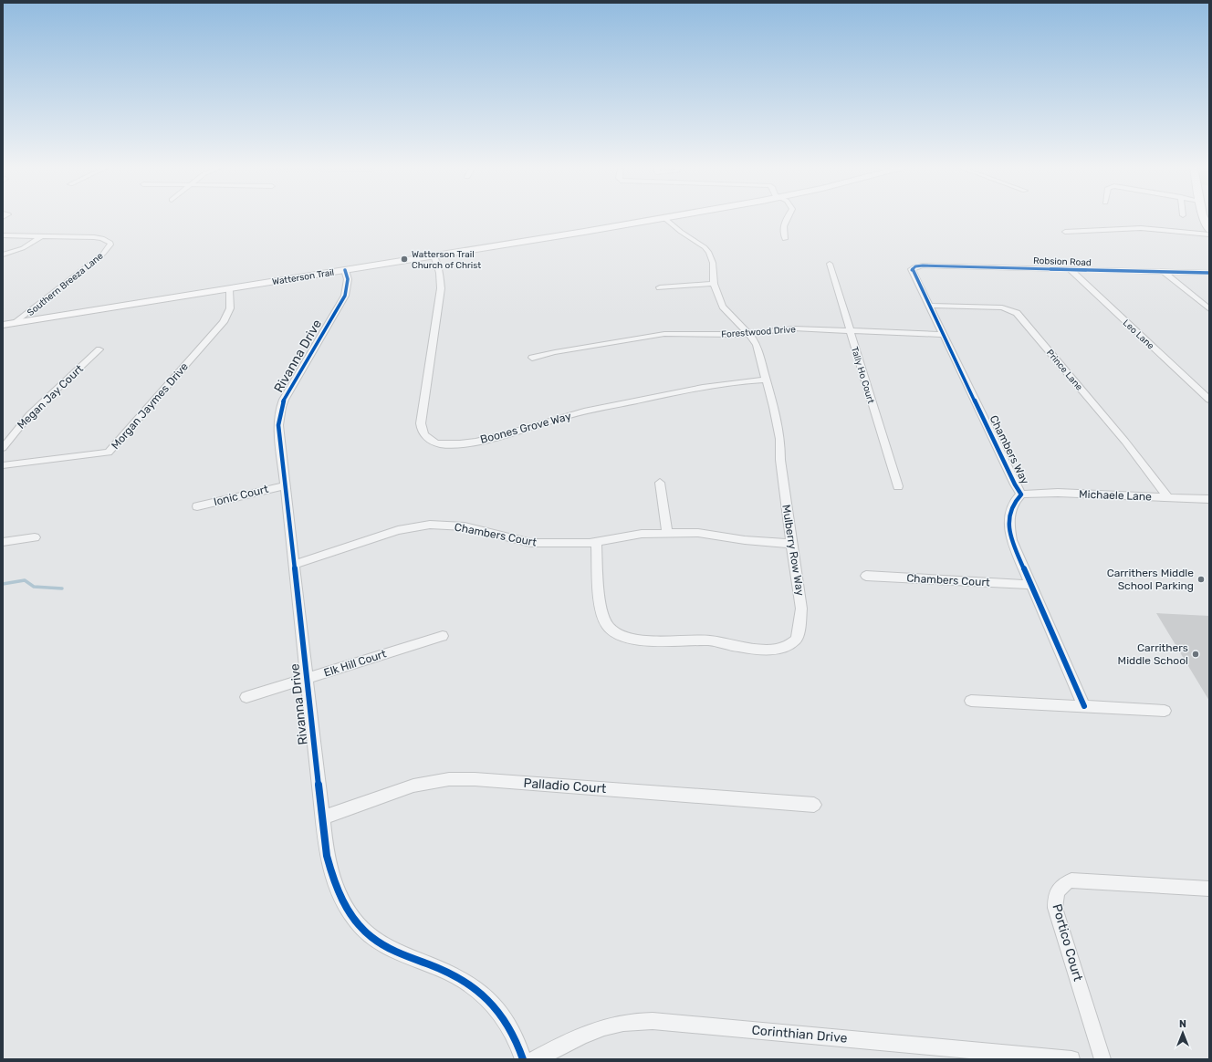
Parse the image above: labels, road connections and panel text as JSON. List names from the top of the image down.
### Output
{
  "streets": {
    "main road": ["Watterson Trail"],
    "street": [
      "Robsion Road",
      "Southern Breeza Lane",
      "Forestwood Drive",
      "Leo Lane",
      "Rivanna Drive",
      "Prince Lane",
      "Tally Ho Court",
      "Megan Jay Court",
      "Morgan Jaymes Drive",
      "Boones Grove Way",
      "Chambers Way",
      "Ionic Court",
      "Michaele Lane",
      "Chambers Court",
      "Mulberry Row Way",
      "Elk Hill Court",
      "Palladio Court",
      "Portico Court",
      "Corinthian Drive"
    ]
  },
  "crossings": [
    ["Robsion Road", "Leo Lane"],
    ["Robsion Road", "Chambers Way"],
    ["Watterson Trail", "Southern Breeza Lane"],
    ["Watterson Trail", "Rivanna Drive"],
    ["Watterson Trail", "Morgan Jaymes Drive"],
    ["Watterson Trail", "Boones Grove Way"],
    ["Watterson Trail", "Mulberry Row Way"],
    ["Forestwood Drive", "Tally Ho Court"],
    ["Forestwood Drive", "Chambers Way"],
    ["Forestwood Drive", "Mulberry Row Way"],
    ["Rivanna Drive", "Ionic Court"],
    ["Rivanna Drive", "Chambers Court"],
    ["Rivanna Drive", "Elk Hill Court"],
    ["Rivanna Drive", "Palladio Court"],
    ["Prince Lane", "Chambers Way"],
    ["Prince Lane", "Michaele Lane"],
    ["Boones Grove Way", "Mulberry Row Way"],
    ["Chambers Way", "Michaele Lane"],
    ["Chambers Way", "Chambers Court"],
    ["Chambers Court", "Mulberry Row Way"]
  ],
  "places": ["Watterson Trail Church of Christ", "Carrithers Middle School Parking", "Carrithers Middle School"],
  "north": "top"
}
